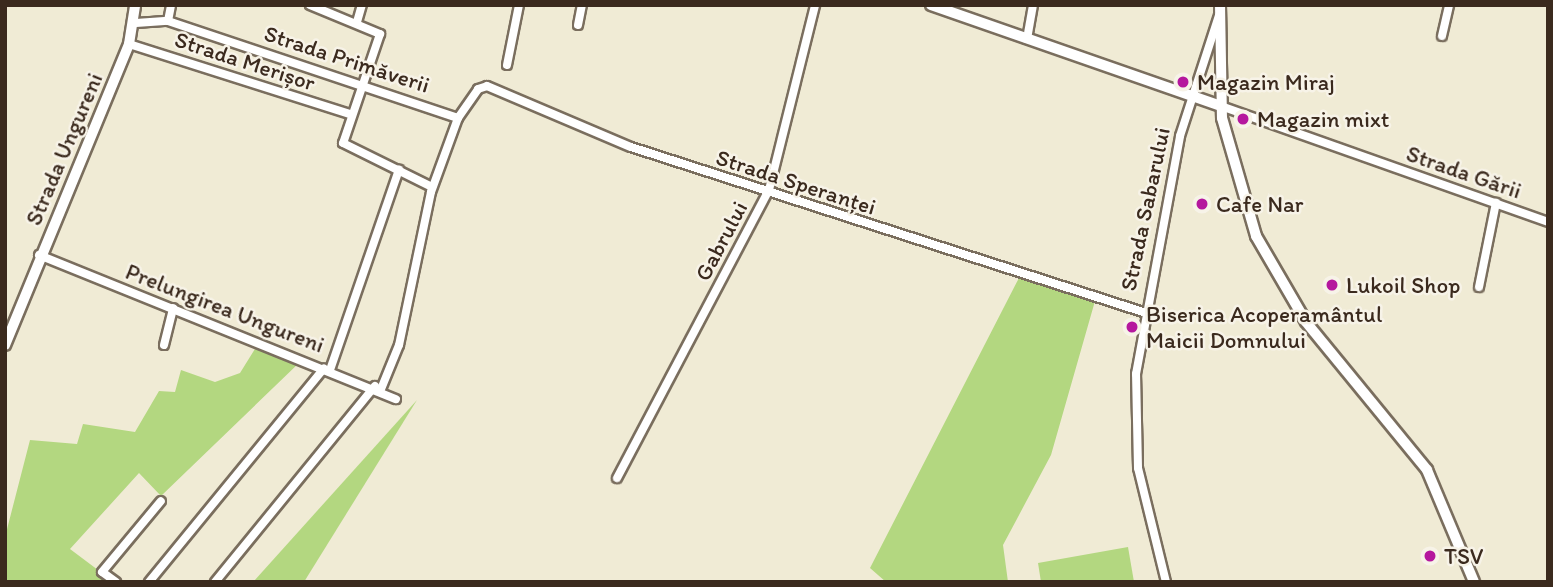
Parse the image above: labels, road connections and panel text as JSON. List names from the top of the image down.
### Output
{
  "streets": {
    "main road": ["Strada Ungureni", "Strada Gării"],
    "street": [
      "Strada Primăverii",
      "Strada Merișor",
      "Strada Speranței",
      "Strada Sabarului",
      "Gabrului",
      "Prelungirea Ungureni"
    ]
  },
  "crossings": [
    ["Strada Primăverii", "Strada Ungureni"],
    ["Strada Primăverii", "Strada Speranței"],
    ["Strada Merișor", "Strada Ungureni"],
    ["Strada Ungureni", "Prelungirea Ungureni"],
    ["Strada Gării", "Strada Sabarului"],
    ["Strada Speranței", "Strada Sabarului"],
    ["Strada Speranței", "Gabrului"]
  ],
  "places": [
    "Magazin Miraj",
    "Magazin mixt",
    "Cafe Nar",
    "Lukoil Shop",
    "Biserica Acoperamântul Maicii Domnului",
    "TSV"
  ]
}
